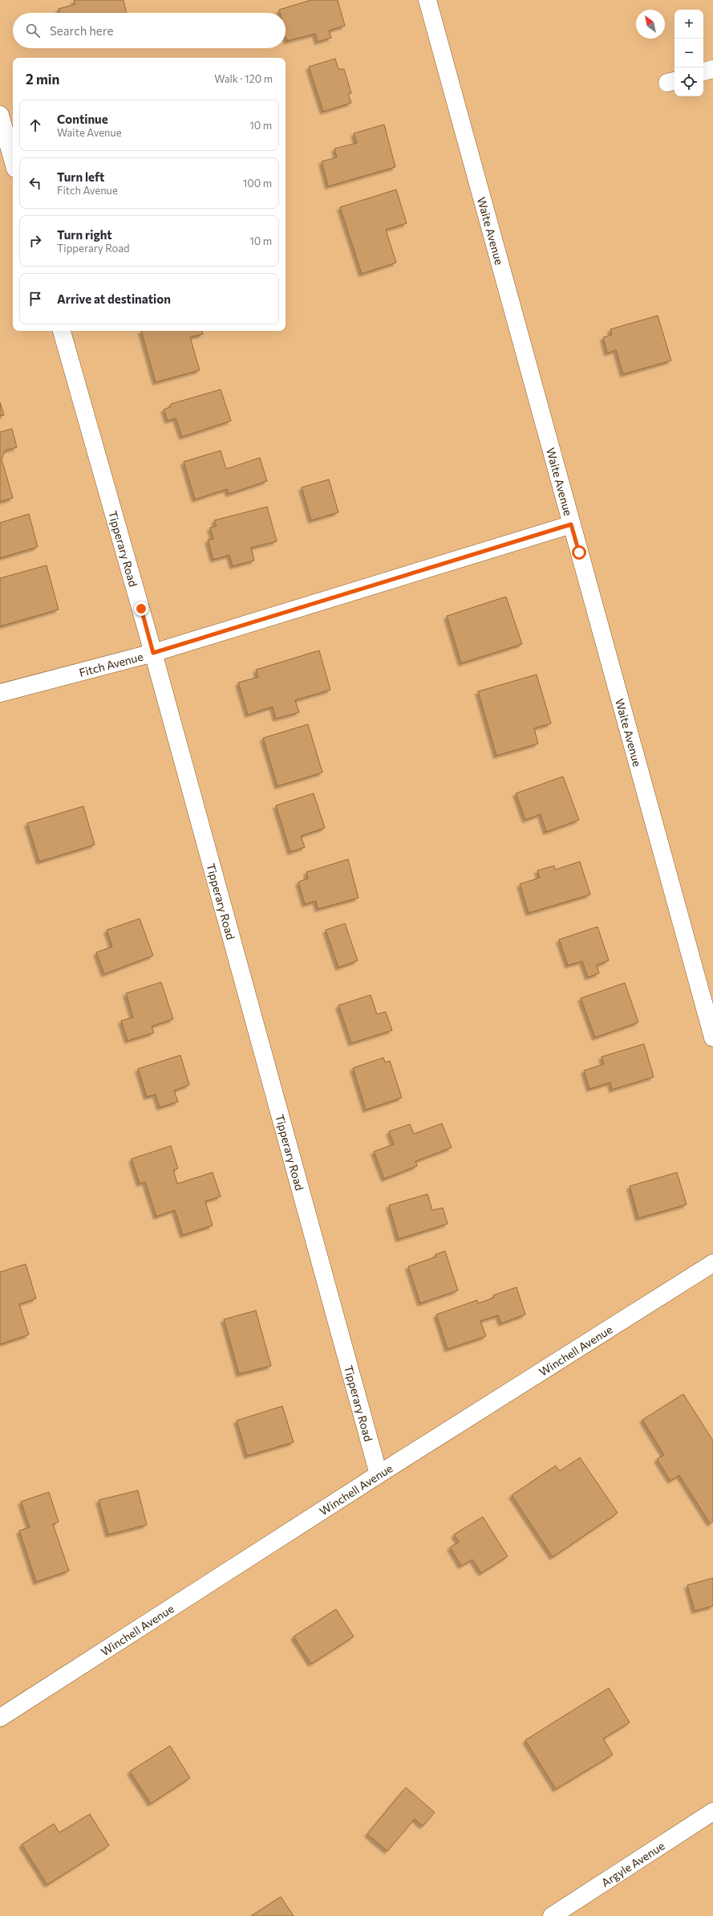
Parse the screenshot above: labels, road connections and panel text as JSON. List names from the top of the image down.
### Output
{
  "streets": {
    "street": [
      "Waite Avenue",
      "Tipperary Road",
      "Fitch Avenue",
      "Winchell Avenue",
      "Argyle Avenue"
    ]
  },
  "crossings": [
    ["Waite Avenue", "Fitch Avenue"],
    ["Tipperary Road", "Fitch Avenue"],
    ["Tipperary Road", "Winchell Avenue"]
  ],
  "north": "top left",
  "page": {
    "map_buttons": ["+", "−"],
    "search": "Search here",
    "heading": ["2 min", "Walk · 120 m"],
    "list": [
      ["Continue", "Waite Avenue", "10 m"],
      ["Turn left", "Fitch Avenue", "100 m"],
      ["Turn right", "Tipperary Road", "10 m"],
      "Arrive at destination"
    ]
  }
}
